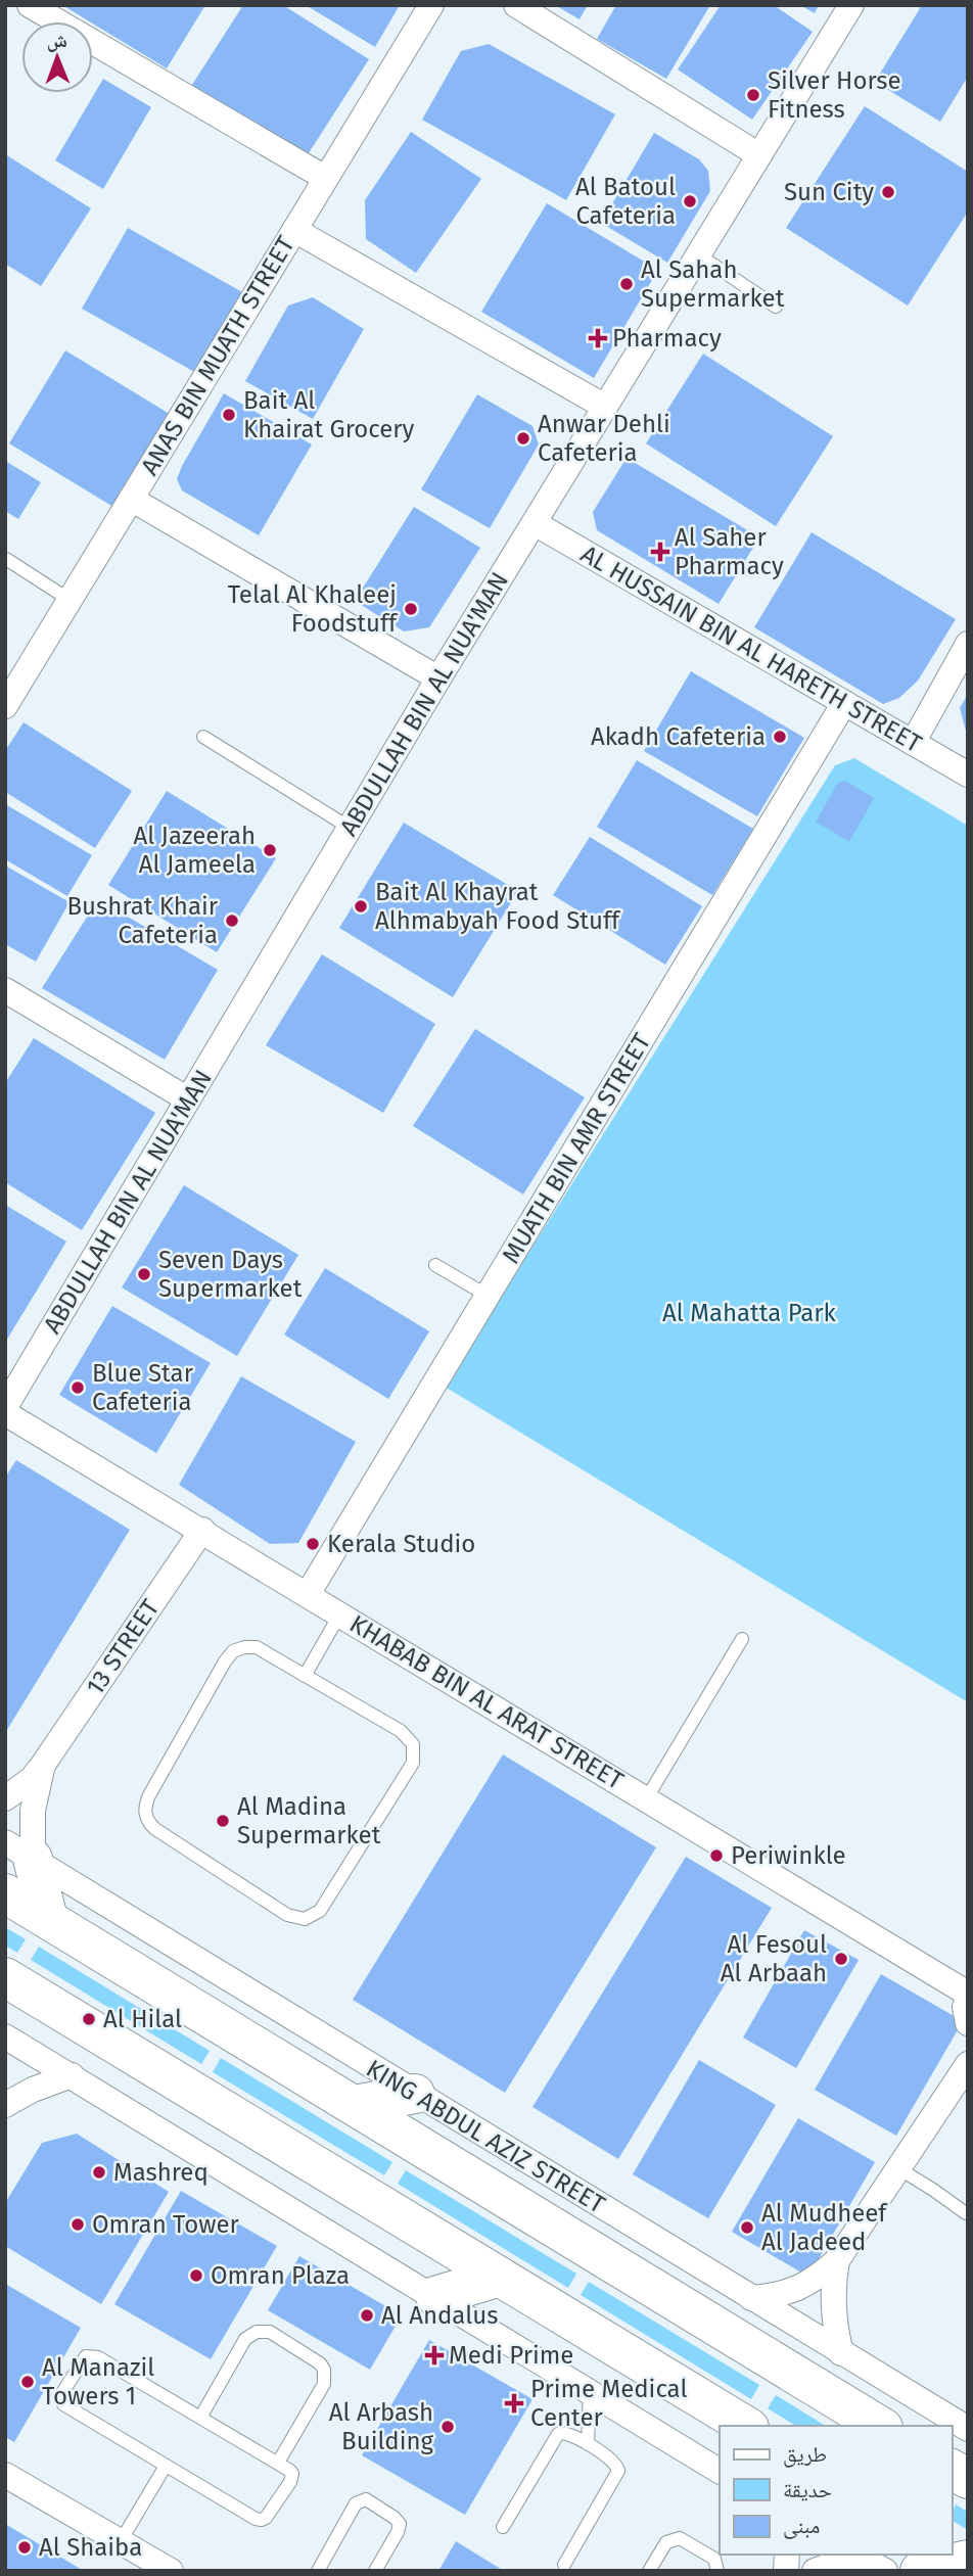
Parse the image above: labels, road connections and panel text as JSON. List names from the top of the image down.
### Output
{
  "streets": {
    "highway": ["KING ABDUL AZIZ STREET"],
    "street": [
      "ANAS BIN MUATH STREET",
      "AL HUSSAIN BIN AL HARETH STREET",
      "ABDULLAH BIN AL NUA'MAN",
      "MUATH BIN AMR STREET",
      "13 STREET",
      "KHABAB BIN AL ARAT STREET"
    ]
  },
  "crossings": [
    ["AL HUSSAIN BIN AL HARETH STREET", "ABDULLAH BIN AL NUA'MAN"],
    ["AL HUSSAIN BIN AL HARETH STREET", "MUATH BIN AMR STREET"],
    ["ABDULLAH BIN AL NUA'MAN", "KHABAB BIN AL ARAT STREET"],
    ["MUATH BIN AMR STREET", "KHABAB BIN AL ARAT STREET"],
    ["13 STREET", "KHABAB BIN AL ARAT STREET"],
    ["13 STREET", "KING ABDUL AZIZ STREET"]
  ],
  "parks": ["Al Mahatta Park"],
  "places": {
    "other": [
      "Silver Horse Fitness",
      "Sun City",
      "Al Batoul Cafeteria",
      "Al Sahah Supermarket",
      "Bait Al Khairat Grocery",
      "Anwar Dehli Cafeteria",
      "Telal Al Khaleej Foodstuff",
      "Akadh Cafeteria",
      "Al Jazeerah Al Jameela",
      "Bait Al Khayrat Alhmabyah Food Stuff",
      "Bushrat Khair Cafeteria",
      "Seven Days Supermarket",
      "Blue Star Cafeteria",
      "Kerala Studio",
      "Al Madina Supermarket",
      "Periwinkle",
      "Al Fesoul Al Arbaah",
      "Al Hilal",
      "Mashreq",
      "Omran Tower",
      "Al Mudheef Al Jadeed",
      "Omran Plaza",
      "Al Andalus",
      "Al Manazil Towers 1",
      "Al Arbash Building",
      "Al Shaiba"
    ],
    "health": [
      "Pharmacy",
      "Al Saher Pharmacy",
      "Medi Prime",
      "Prime Medical Center"
    ]
  },
  "legend": ["طريق", "حديقة", "مبنى"],
  "north": "top"
}
